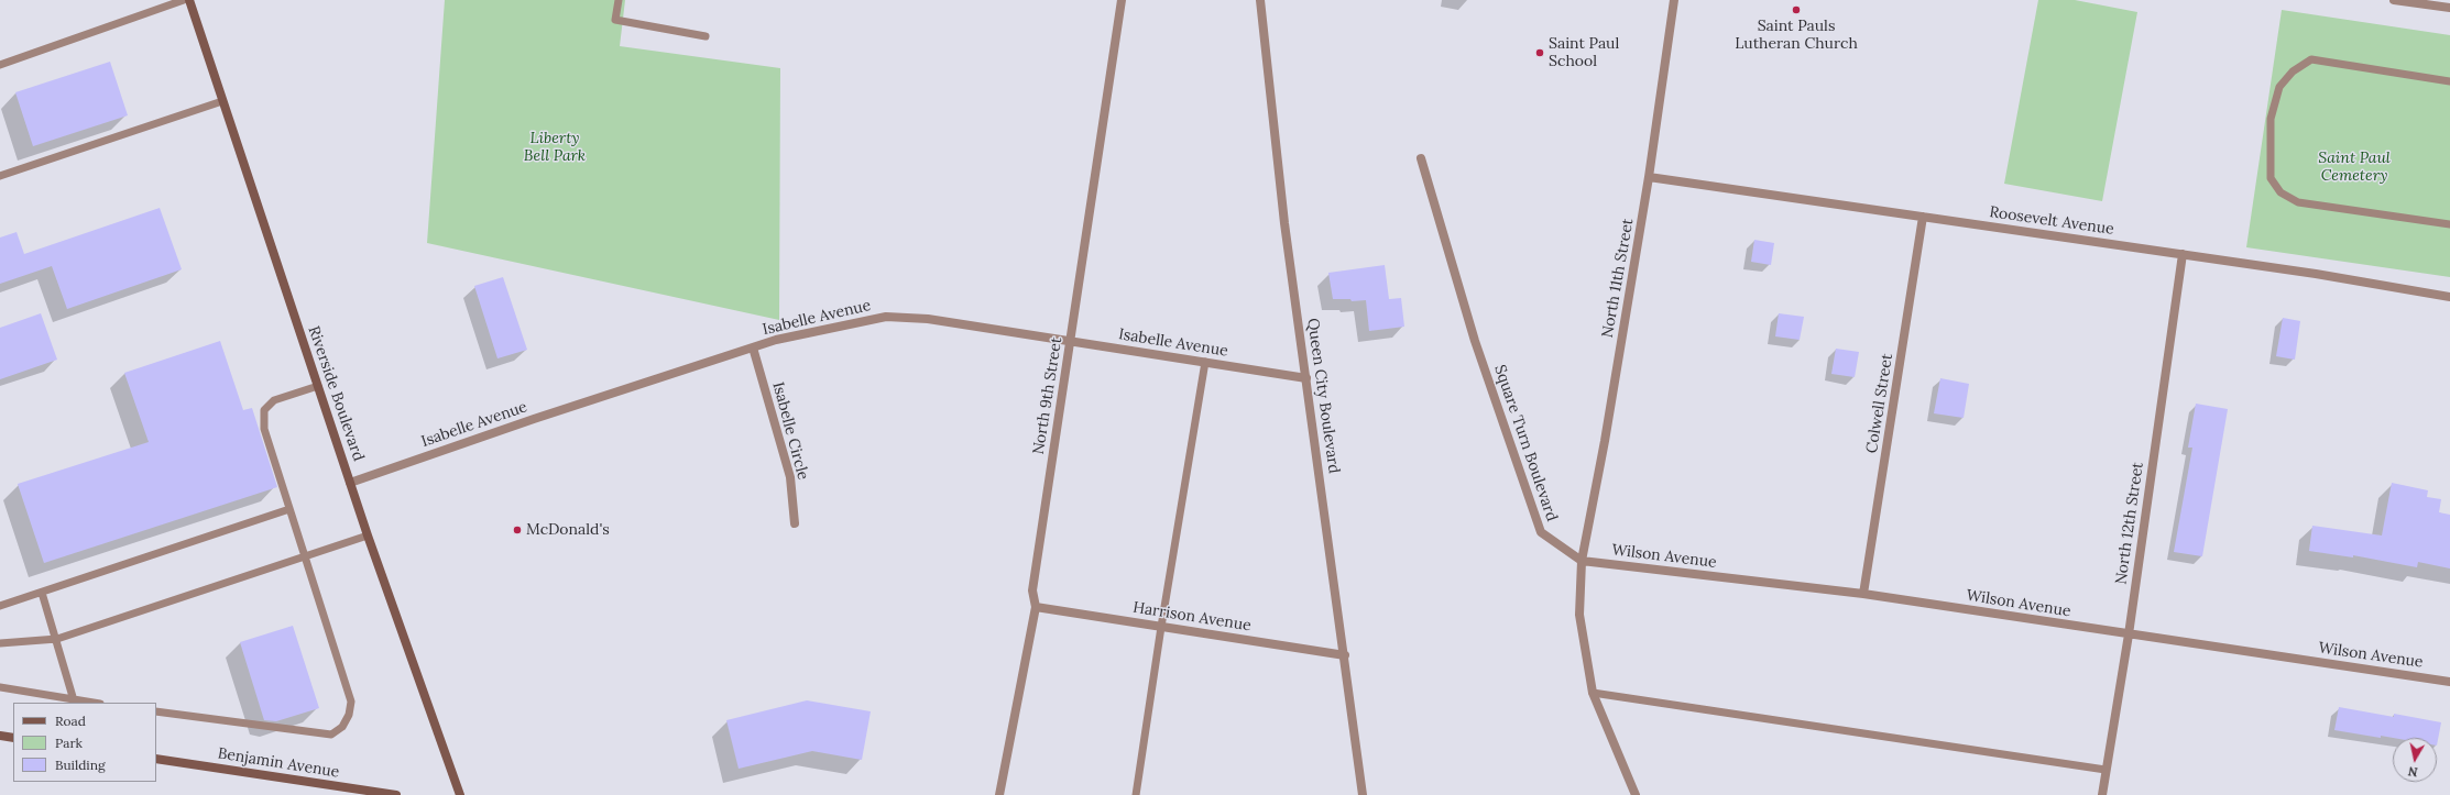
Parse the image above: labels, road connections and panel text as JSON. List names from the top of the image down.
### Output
{
  "streets": {
    "main road": ["Riverside Boulevard", "Benjamin Avenue"],
    "street": [
      "Roosevelt Avenue",
      "North 11th Street",
      "Isabelle Avenue",
      "North 9th Street",
      "Queen City Boulevard",
      "Colwell Street",
      "Isabelle Circle",
      "Square Turn Boulevard",
      "North 12th Street",
      "Wilson Avenue",
      "Harrison Avenue"
    ]
  },
  "crossings": [
    ["Roosevelt Avenue", "North 11th Street"],
    ["Roosevelt Avenue", "Colwell Street"],
    ["Roosevelt Avenue", "North 12th Street"],
    ["North 11th Street", "Square Turn Boulevard"],
    ["North 11th Street", "Wilson Avenue"],
    ["Isabelle Avenue", "Riverside Boulevard"],
    ["Isabelle Avenue", "North 9th Street"],
    ["Isabelle Avenue", "Queen City Boulevard"],
    ["Isabelle Avenue", "Isabelle Circle"],
    ["North 9th Street", "Harrison Avenue"],
    ["Queen City Boulevard", "Harrison Avenue"],
    ["Colwell Street", "Wilson Avenue"],
    ["Square Turn Boulevard", "Wilson Avenue"],
    ["North 12th Street", "Wilson Avenue"]
  ],
  "parks": ["Liberty Bell Park", "Saint Paul Cemetery"],
  "places": ["Saint Pauls Lutheran Church", "Saint Paul School", "McDonald's"],
  "legend": ["Road", "Park", "Building"],
  "north": "bottom"
}
